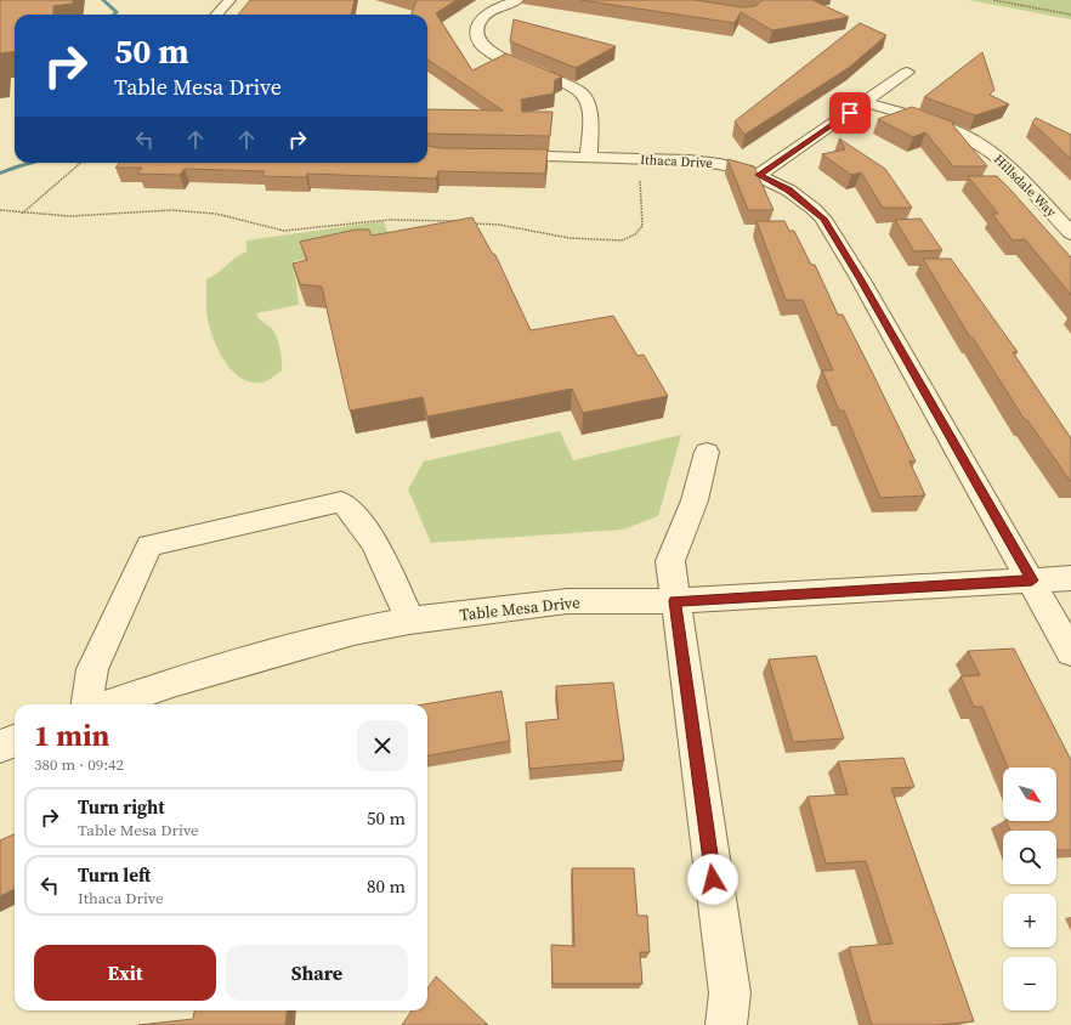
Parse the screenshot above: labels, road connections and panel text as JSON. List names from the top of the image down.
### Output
{
  "streets": {
    "street": ["Ithaca Drive", "Hillsdale Way", "Table Mesa Drive"]
  },
  "crossings": [
    ["Ithaca Drive", "Table Mesa Drive"]
  ],
  "north": "bottom right",
  "page": {
    "turn": ["50 m", "Table Mesa Drive"],
    "heading": ["1 min", "380 m · 09:42"],
    "map_buttons": ["+", "−"],
    "list": [
      {
        "name": "Turn right",
        "note": "Table Mesa Drive",
        "value": "50 m"
      },
      {
        "name": "Turn left",
        "note": "Ithaca Drive",
        "value": "80 m"
      }
    ],
    "buttons": ["Exit", "Share"]
  }
}
